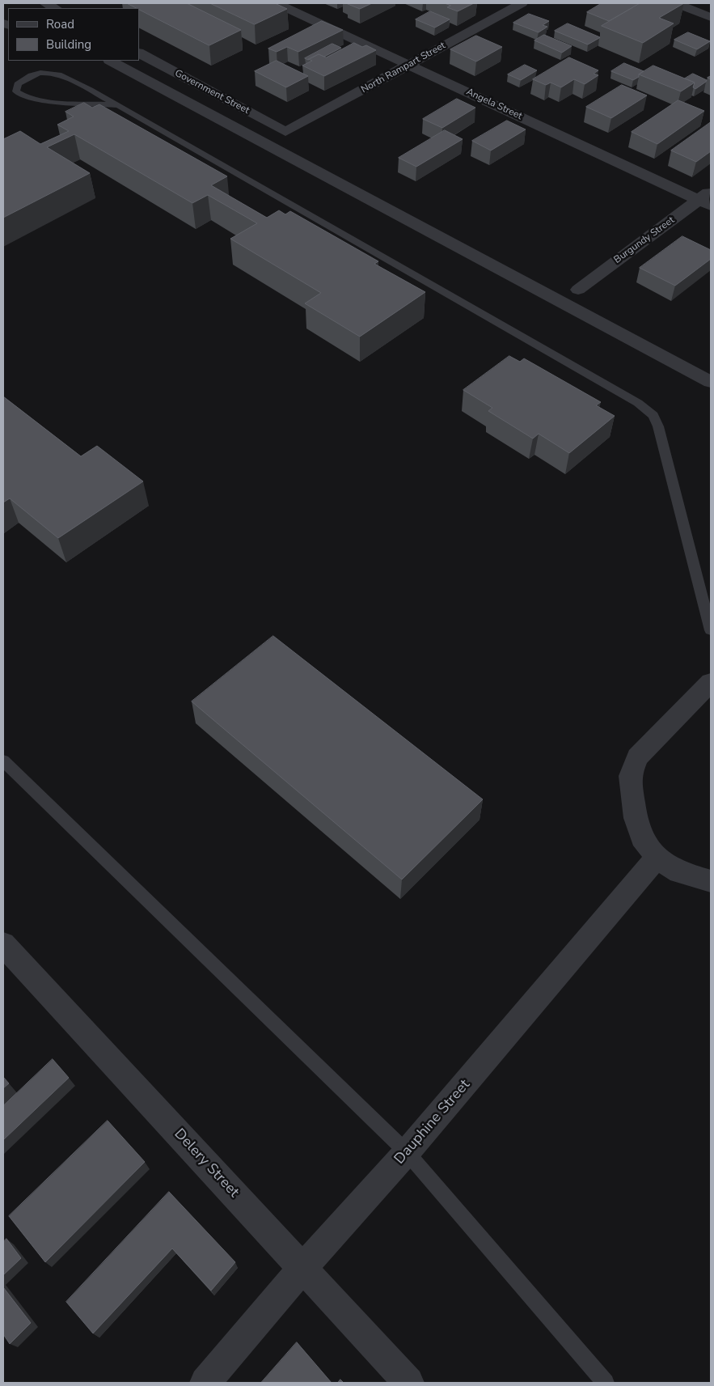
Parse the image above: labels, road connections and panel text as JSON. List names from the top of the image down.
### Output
{
  "streets": {
    "street": [
      "North Rampart Street",
      "Government Street",
      "Angela Street",
      "Burgundy Street",
      "Dauphine Street",
      "Delery Street"
    ]
  },
  "crossings": [
    ["North Rampart Street", "Government Street"],
    ["North Rampart Street", "Angela Street"],
    ["Angela Street", "Burgundy Street"],
    ["Dauphine Street", "Delery Street"]
  ],
  "legend": ["Road", "Building"]
}
